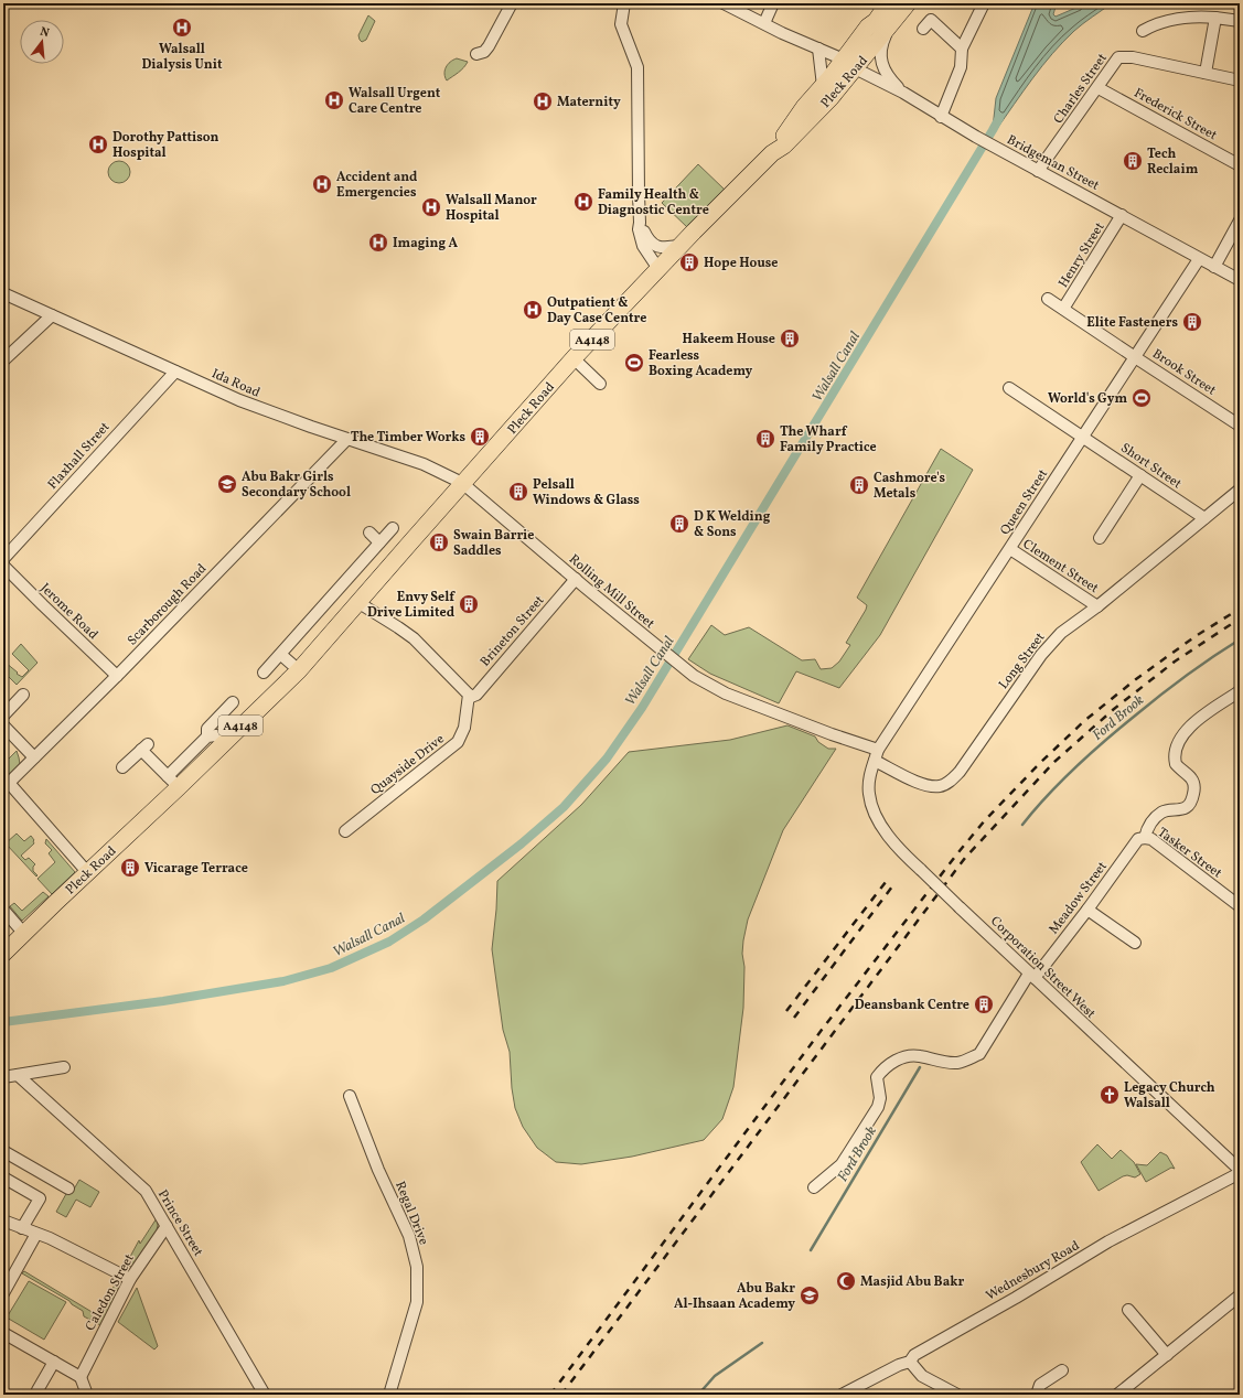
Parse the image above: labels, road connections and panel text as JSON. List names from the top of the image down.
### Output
{
  "streets": {
    "highway": ["Pleck Road", "A4148"],
    "street": [
      "Charles Street",
      "Frederick Street",
      "Bridgeman Street",
      "Henry Street",
      "Brook Street",
      "Ida Road",
      "Flaxhall Street",
      "Short Street",
      "Queen Street",
      "Clement Street",
      "Rolling Mill Street",
      "Scarborough Road",
      "Jerome Road",
      "Brineton Street",
      "Long Street",
      "Quayside Drive",
      "Tasker Street",
      "Meadow Street",
      "Corporation Street West",
      "Regal Drive",
      "Prince Street",
      "Wednesbury Road",
      "Caledon Street"
    ]
  },
  "crossings": [
    ["Pleck Road", "Bridgeman Street"],
    ["Pleck Road", "Ida Road"],
    ["Pleck Road", "Rolling Mill Street"],
    ["Charles Street", "Frederick Street"],
    ["Charles Street", "Bridgeman Street"],
    ["Bridgeman Street", "Henry Street"],
    ["Bridgeman Street", "Queen Street"],
    ["Henry Street", "Brook Street"],
    ["Brook Street", "Queen Street"],
    ["Ida Road", "Flaxhall Street"],
    ["Ida Road", "Rolling Mill Street"],
    ["Ida Road", "Scarborough Road"],
    ["Short Street", "Queen Street"],
    ["Short Street", "Long Street"],
    ["Queen Street", "Clement Street"],
    ["Queen Street", "Rolling Mill Street"],
    ["Queen Street", "Long Street"],
    ["Queen Street", "Corporation Street West"],
    ["Clement Street", "Long Street"],
    ["Rolling Mill Street", "Brineton Street"],
    ["Scarborough Road", "Jerome Road"],
    ["Brineton Street", "Quayside Drive"],
    ["Long Street", "Corporation Street West"],
    ["Tasker Street", "Meadow Street"],
    ["Meadow Street", "Corporation Street West"],
    ["Corporation Street West", "Wednesbury Road"],
    ["Prince Street", "Caledon Street"]
  ],
  "water": ["Walsall Canal", "Ford Brook"],
  "places": {
    "hospital": [
      "Walsall Dialysis Unit",
      "Walsall Urgent Care Centre",
      "Maternity",
      "Dorothy Pattison Hospital",
      "Accident and Emergencies",
      "Family Health & Diagnostic Centre",
      "Walsall Manor Hospital",
      "Imaging A",
      "Outpatient & Day Case Centre"
    ],
    "building": [
      "Tech Reclaim",
      "Hope House",
      "Elite Fasteners",
      "Hakeem House",
      "The Timber Works",
      "The Wharf Family Practice",
      "Cashmore's Metals",
      "Pelsall Windows & Glass",
      "D K Welding & Sons",
      "Swain Barrie Saddles",
      "Envy Self Drive Limited",
      "Vicarage Terrace",
      "Deansbank Centre"
    ],
    "sports": ["Fearless Boxing Academy", "World's Gym"],
    "school or university": ["Abu Bakr Girls Secondary School", "Abu Bakr Al-Ihsaan Academy"],
    "church": ["Legacy Church Walsall"],
    "mosque": ["Masjid Abu Bakr"]
  },
  "north": "top"
}
